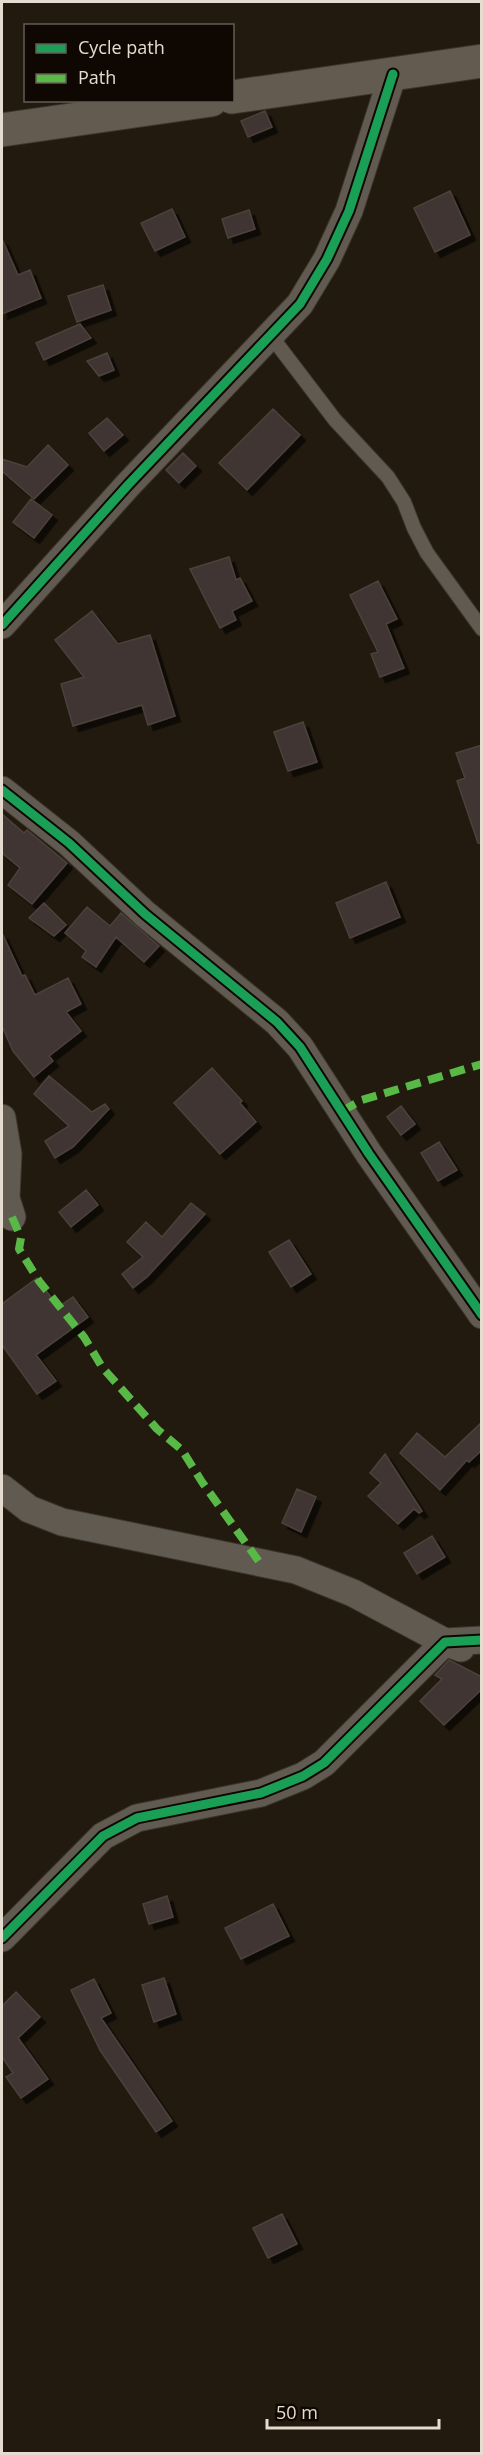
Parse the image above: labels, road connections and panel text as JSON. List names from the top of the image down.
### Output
{
  "legend": ["Cycle path", "Path"],
  "scale_bar": "50 m"
}
